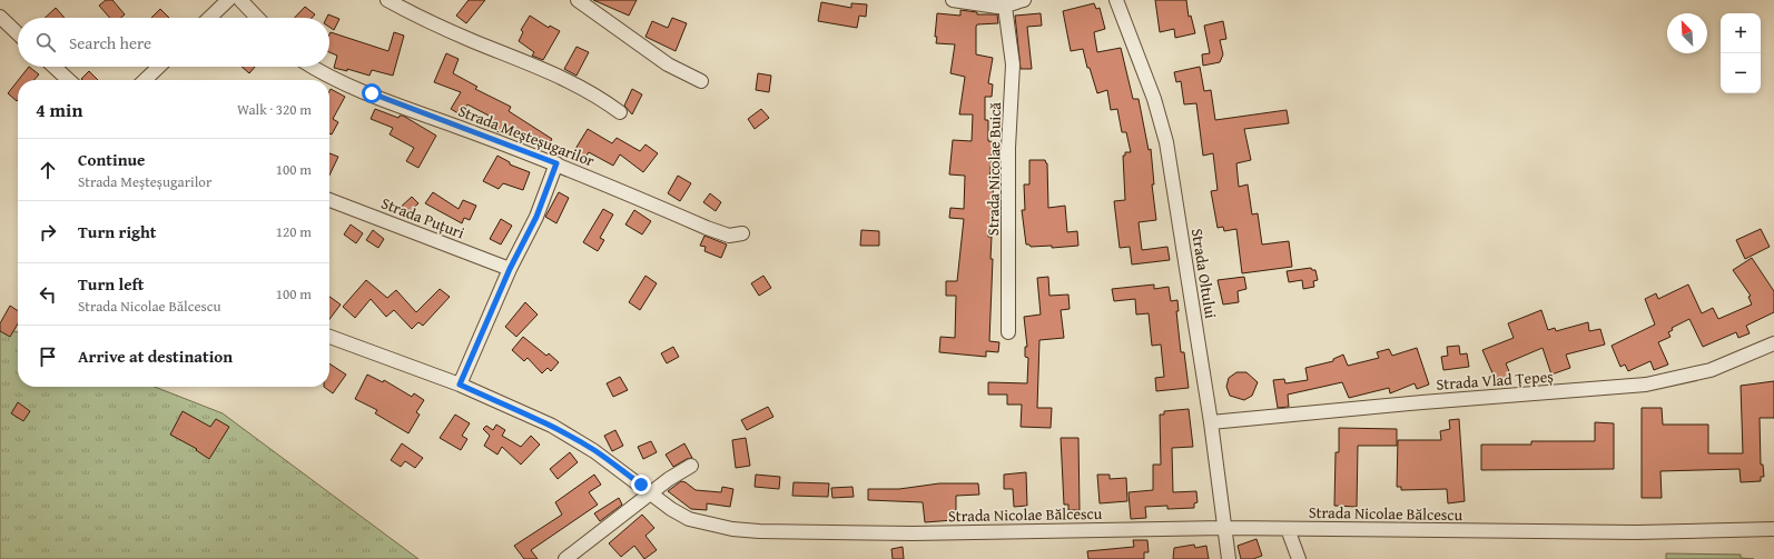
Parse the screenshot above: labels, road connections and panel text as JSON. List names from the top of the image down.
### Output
{
  "streets": {
    "street": [
      "Strada Meșteșugarilor",
      "Strada Nicolae Buică",
      "Strada Puțuri",
      "Strada Oltului",
      "Strada Vlad Țepeș",
      "Strada Nicolae Bălcescu"
    ]
  },
  "crossings": [
    ["Strada Oltului", "Strada Vlad Țepeș"],
    ["Strada Oltului", "Strada Nicolae Bălcescu"]
  ],
  "north": "top left",
  "page": {
    "map_buttons": ["+", "−"],
    "search": "Search here",
    "heading": ["4 min", "Walk · 320 m"],
    "list": [
      ["Continue", "Strada Meșteșugarilor", "100 m"],
      ["Turn right", "120 m"],
      ["Turn left", "Strada Nicolae Bălcescu", "100 m"],
      "Arrive at destination"
    ]
  }
}
